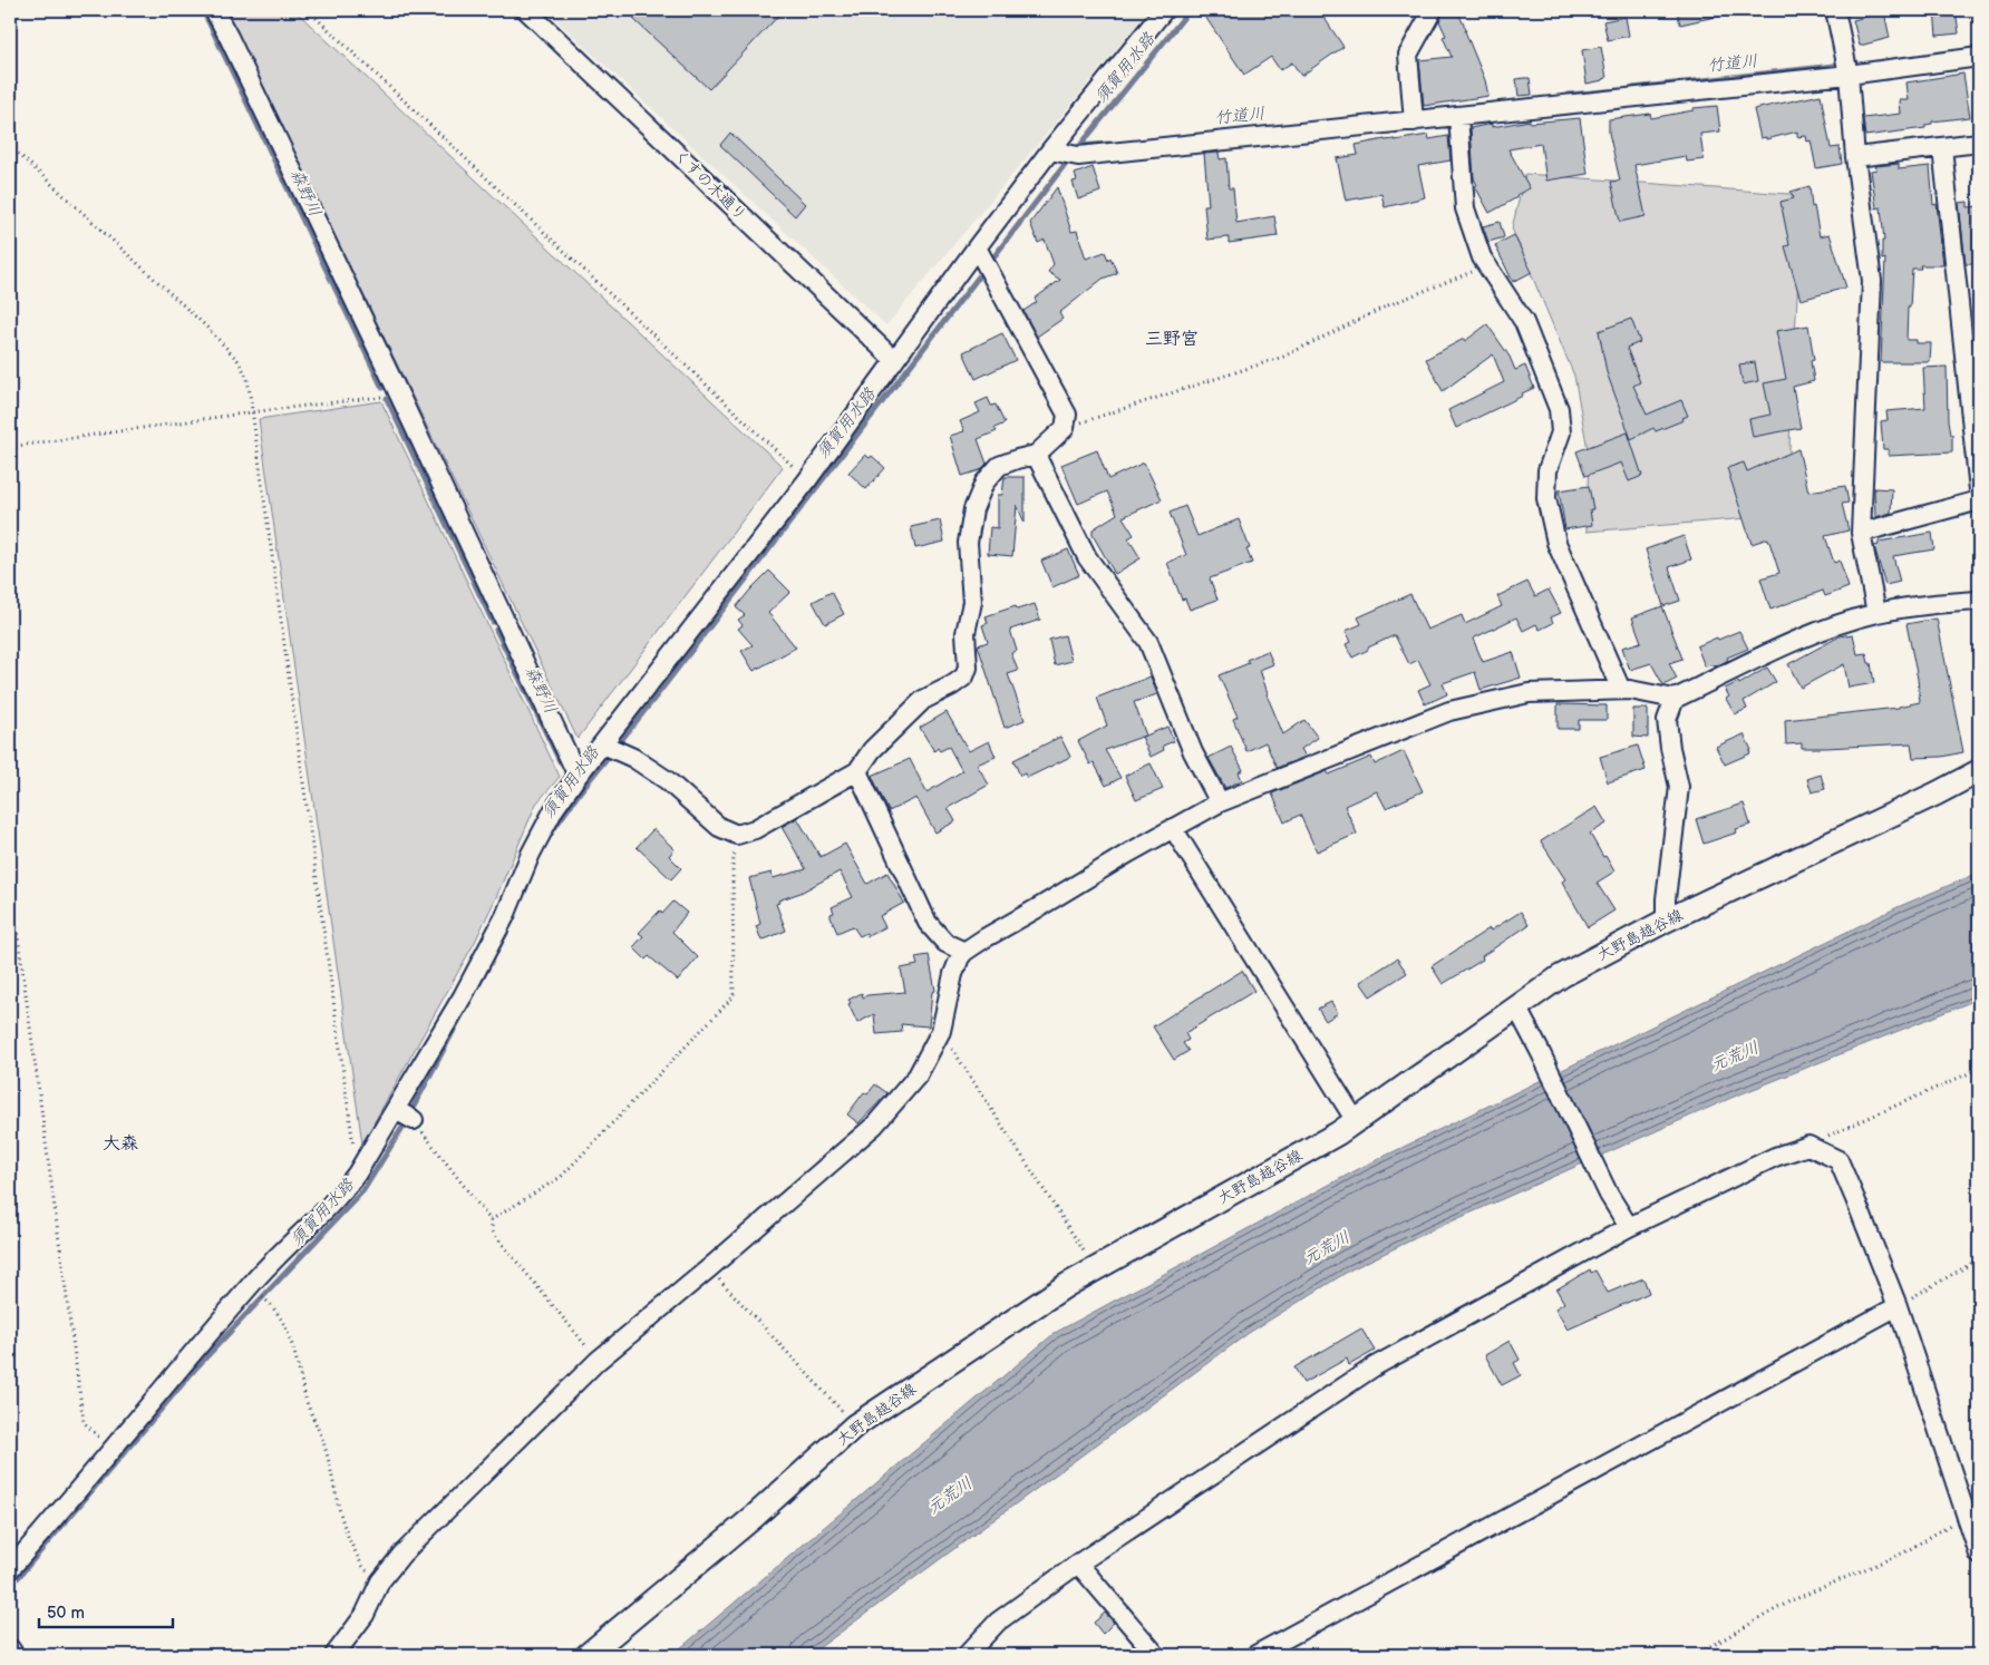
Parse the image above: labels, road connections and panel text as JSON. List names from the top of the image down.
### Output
{
  "streets": {
    "main road": ["大野島越谷線"],
    "street": ["くすの木通り"]
  },
  "districts": ["三野宮", "大森"],
  "water": [
    "竹道川",
    "須賀用水路",
    "森野川",
    "元荒川"
  ],
  "scale_bar": "50 m"
}
